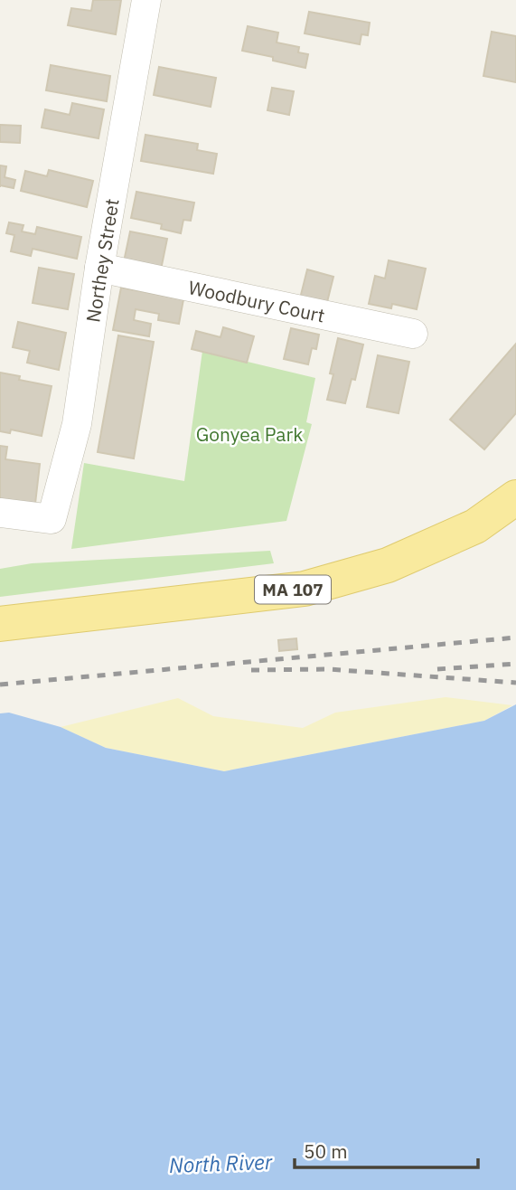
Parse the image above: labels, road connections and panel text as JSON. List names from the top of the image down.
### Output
{
  "streets": {
    "main road": ["MA 107"],
    "street": ["Northey Street", "Woodbury Court"]
  },
  "crossings": [
    ["Northey Street", "Woodbury Court"]
  ],
  "water": ["North River"],
  "parks": ["Gonyea Park"],
  "scale_bar": "50 m"
}
